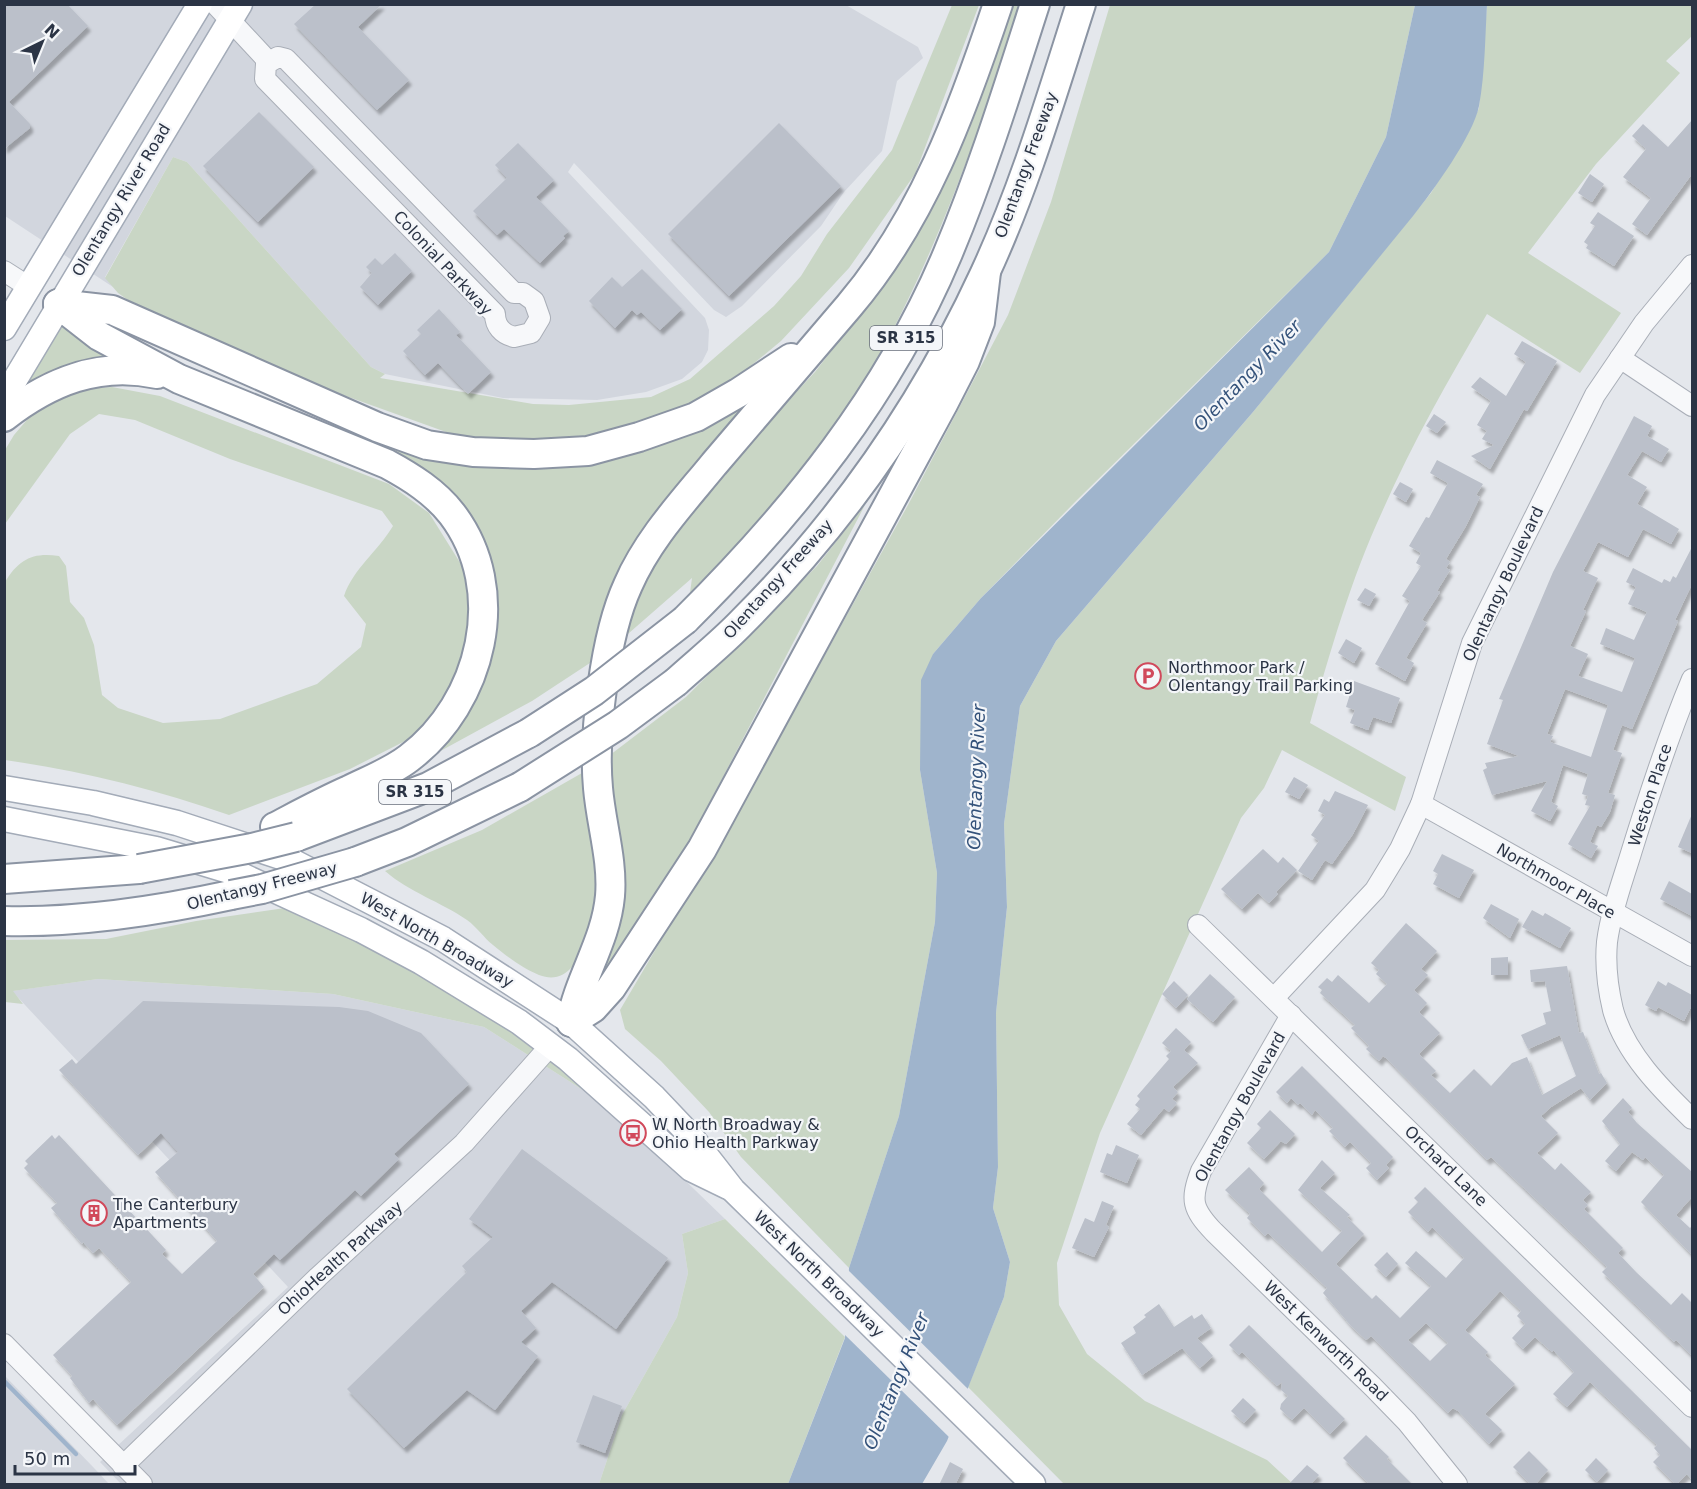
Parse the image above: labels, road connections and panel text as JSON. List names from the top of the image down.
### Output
{
  "streets": {
    "highway": ["Olentangy Freeway", "SR 315"],
    "main road": ["Olentangy River Road", "West North Broadway"],
    "street": [
      "Colonial Parkway",
      "Olentangy Boulevard",
      "Weston Place",
      "Northmoor Place",
      "Orchard Lane",
      "OhioHealth Parkway",
      "West Kenworth Road"
    ]
  },
  "crossings": [
    ["Olentangy Boulevard", "Northmoor Place"],
    ["Olentangy Boulevard", "Orchard Lane"],
    ["Olentangy Boulevard", "West Kenworth Road"],
    ["Weston Place", "Northmoor Place"],
    ["West North Broadway", "OhioHealth Parkway"]
  ],
  "water": ["Olentangy River"],
  "places": {
    "parking": ["Northmoor Park / Olentangy Trail Parking"],
    "bus stop": ["W North Broadway & Ohio Health Parkway"],
    "building": ["The Canterbury Apartments"]
  },
  "scale_bar": "50 m",
  "north": "top right"
}
